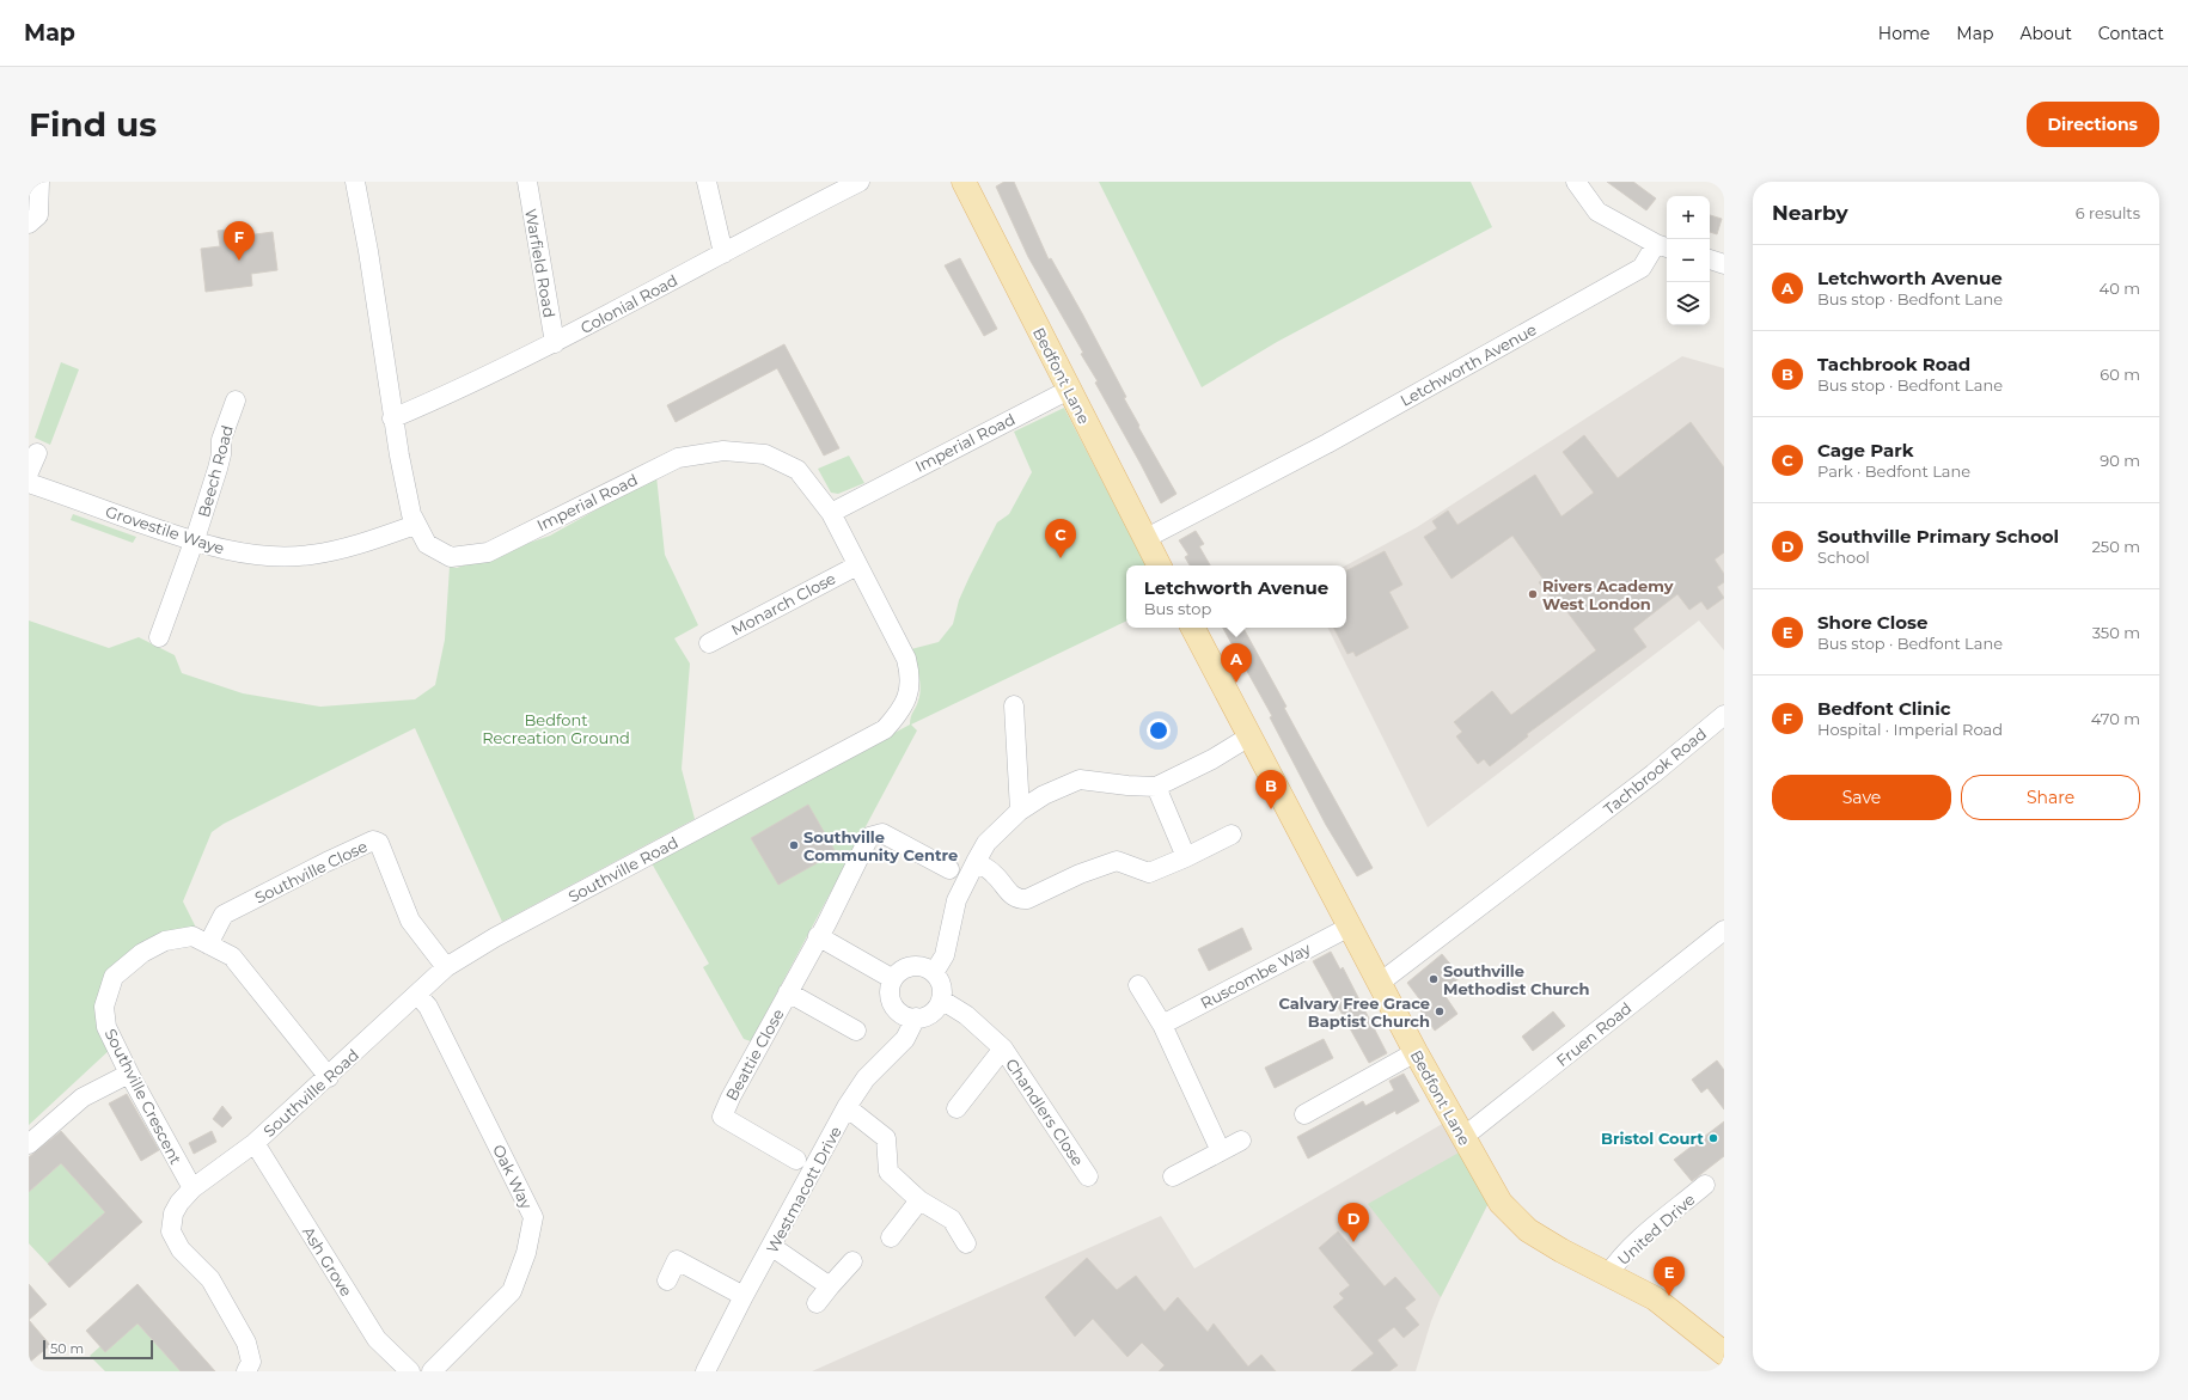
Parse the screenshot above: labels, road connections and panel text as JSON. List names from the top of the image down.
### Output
{
  "streets": {
    "main road": ["Bedfont Lane"],
    "street": [
      "Warfield Road",
      "Colonial Road",
      "Letchworth Avenue",
      "Imperial Road",
      "Beech Road",
      "Grovestile Waye",
      "Monarch Close",
      "Tachbrook Road",
      "Southville Road",
      "Southville Close",
      "Ruscombe Way",
      "Fruen Road",
      "Beattie Close",
      "Southville Crescent",
      "Chandlers Close",
      "Oak Way",
      "Westmacott Drive",
      "United Drive",
      "Ash Grove"
    ]
  },
  "crossings": [
    ["Warfield Road", "Colonial Road"],
    ["Colonial Road", "Imperial Road"],
    ["Letchworth Avenue", "Bedfont Lane"],
    ["Bedfont Lane", "Imperial Road"],
    ["Bedfont Lane", "Tachbrook Road"],
    ["Bedfont Lane", "Ruscombe Way"],
    ["Bedfont Lane", "Fruen Road"],
    ["Bedfont Lane", "United Drive"],
    ["Imperial Road", "Grovestile Waye"],
    ["Imperial Road", "Southville Road"],
    ["Beech Road", "Grovestile Waye"],
    ["Monarch Close", "Southville Road"],
    ["Southville Road", "Southville Close"],
    ["Southville Road", "Southville Crescent"],
    ["Southville Road", "Oak Way"],
    ["Southville Road", "Ash Grove"],
    ["Southville Close", "Southville Crescent"],
    ["Chandlers Close", "Westmacott Drive"]
  ],
  "parks": ["Bedfont Recreation Ground"],
  "places": [
    "Rivers Academy West London",
    "Southville Community Centre",
    "Southville Methodist Church",
    "Calvary Free Grace Baptist Church",
    "Bristol Court"
  ],
  "scale_bar": "50 m",
  "page": {
    "header": "Map",
    "nav": [
      "Home",
      "Map",
      "About",
      "Contact"
    ],
    "buttons": [
      "Directions",
      ["Save", "Share"]
    ],
    "title": "Find us",
    "heading": ["Nearby", "6 results"],
    "map_buttons": ["+", "−"],
    "pins": [
      "F",
      "C",
      "A",
      "B",
      "D",
      "E"
    ],
    "list": [
      {
        "mark": "A",
        "name": "Letchworth Avenue",
        "note": "Bus stop · Bedfont Lane",
        "value": "40 m"
      },
      {
        "mark": "B",
        "name": "Tachbrook Road",
        "note": "Bus stop · Bedfont Lane",
        "value": "60 m"
      },
      {
        "mark": "C",
        "name": "Cage Park",
        "note": "Park · Bedfont Lane",
        "value": "90 m"
      },
      {
        "mark": "D",
        "name": "Southville Primary School",
        "note": "School",
        "value": "250 m"
      },
      {
        "mark": "E",
        "name": "Shore Close",
        "note": "Bus stop · Bedfont Lane",
        "value": "350 m"
      },
      {
        "mark": "F",
        "name": "Bedfont Clinic",
        "note": "Hospital · Imperial Road",
        "value": "470 m"
      }
    ],
    "popup": ["Letchworth Avenue", "Bus stop"],
    "scale": "50 m"
  }
}
